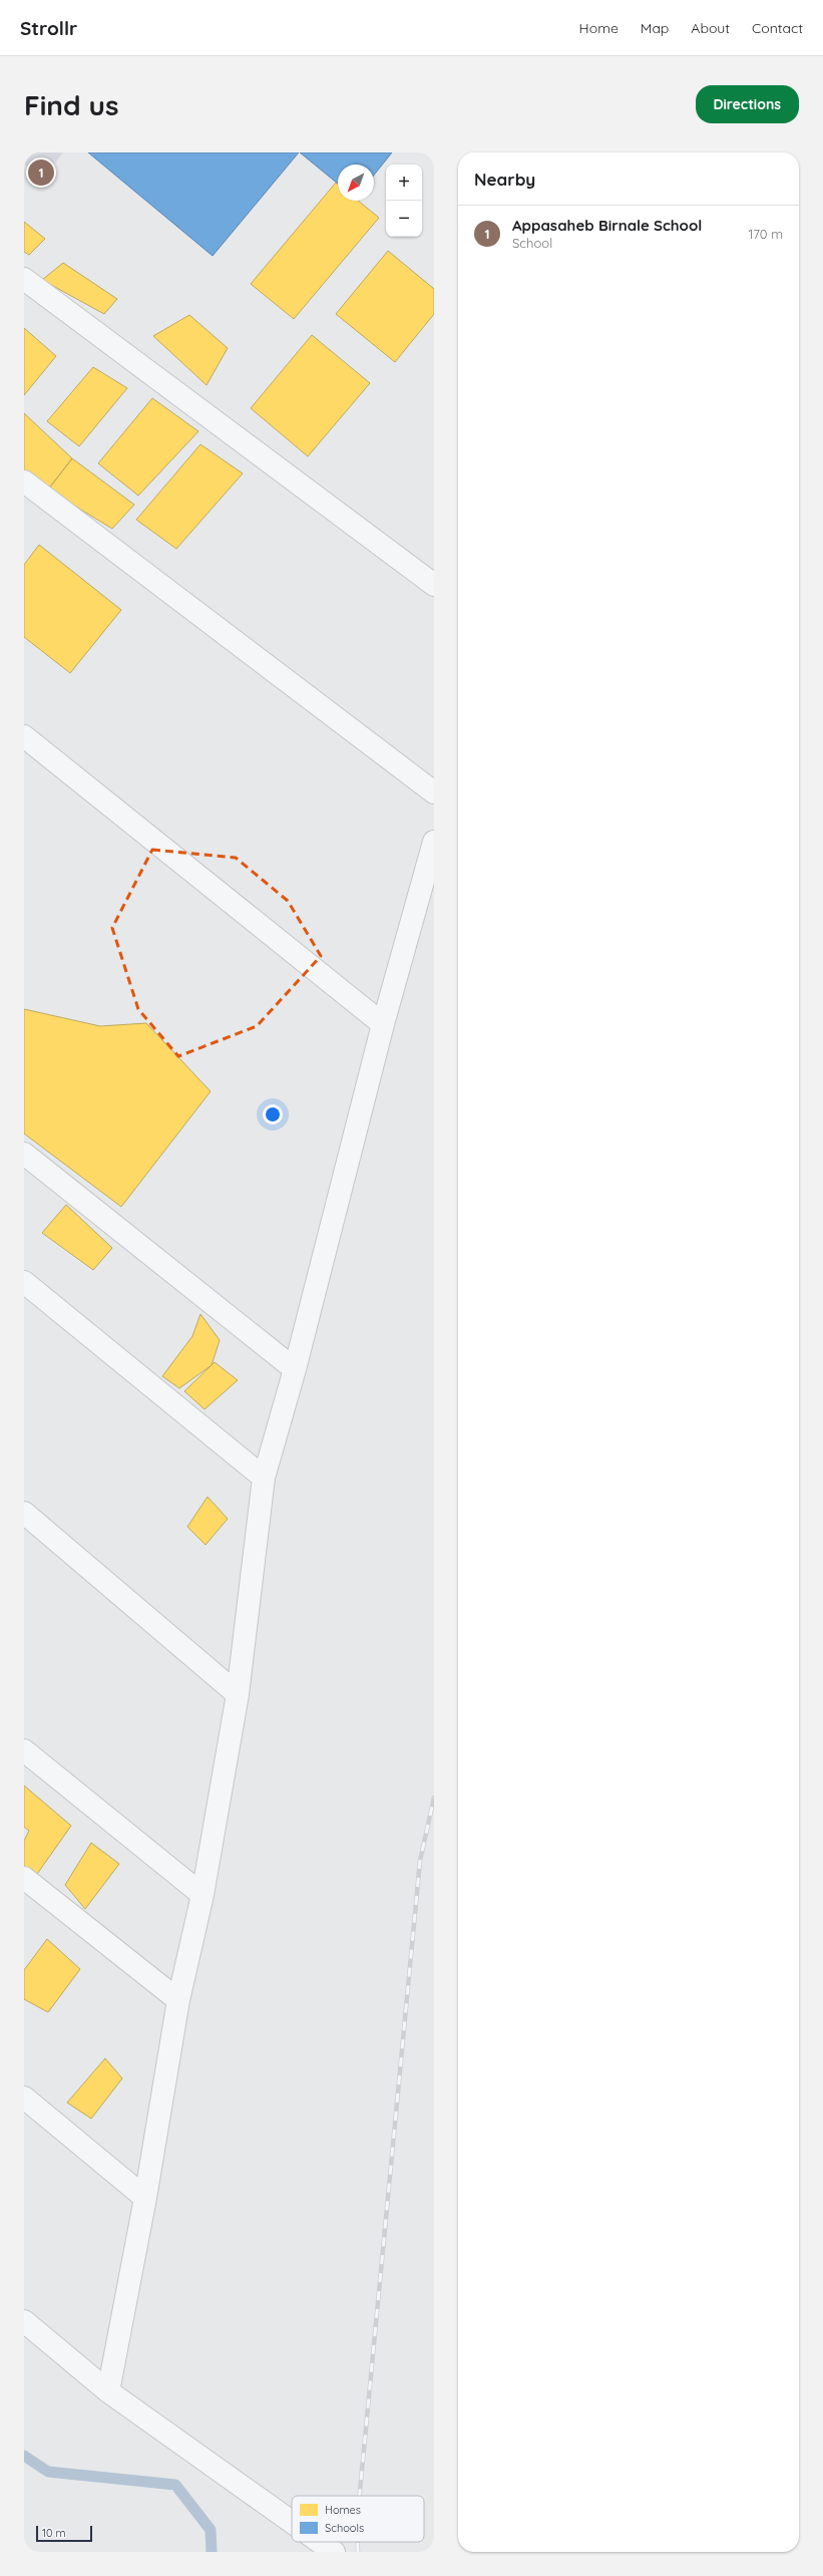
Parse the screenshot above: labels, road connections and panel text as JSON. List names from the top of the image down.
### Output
{
  "legend": ["Homes", "Schools"],
  "scale_bar": "10 m",
  "north": "bottom left",
  "page": {
    "header": "Strollr",
    "nav": [
      "Home",
      "Map",
      "About",
      "Contact"
    ],
    "buttons": "Directions",
    "title": "Find us",
    "heading": "Nearby",
    "pins": "1",
    "map_buttons": ["+", "−"],
    "list": [
      {
        "mark": "1",
        "name": "Appasaheb Birnale School",
        "note": "School",
        "value": "170 m"
      }
    ],
    "scale": "10 m"
  }
}
